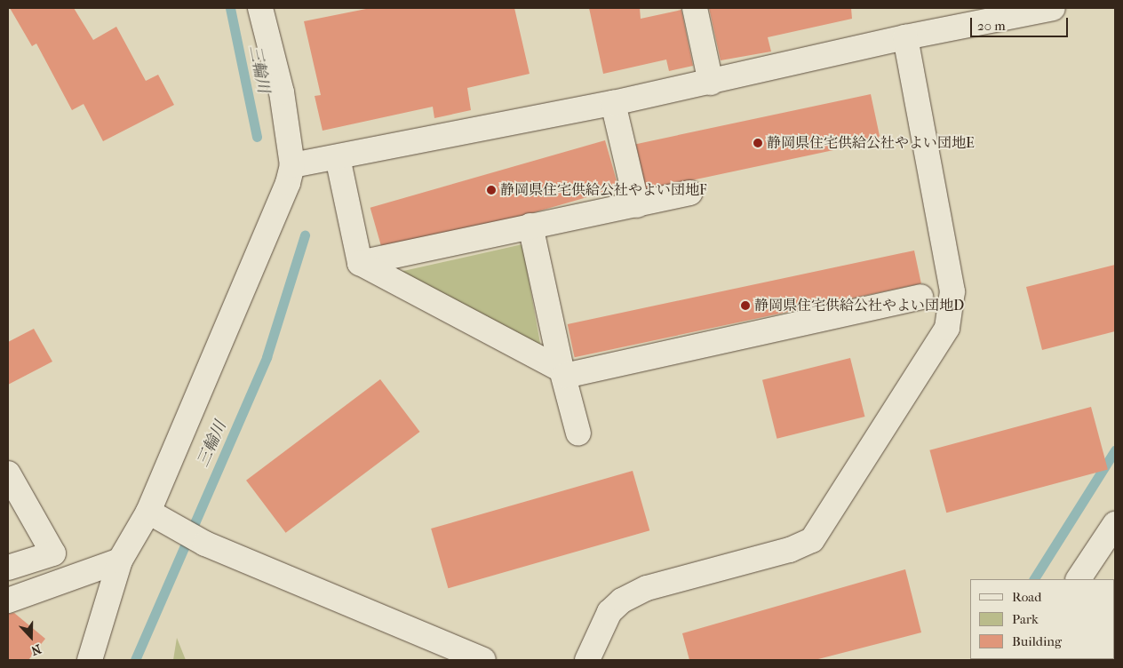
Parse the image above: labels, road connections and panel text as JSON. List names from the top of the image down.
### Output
{
  "water": ["三輪川"],
  "places": ["静岡県住宅供給公社やよい団地E", "静岡県住宅供給公社やよい団地F", "静岡県住宅供給公社やよい団地D"],
  "legend": ["Road", "Park", "Building"],
  "scale_bar": "20 m",
  "north": "bottom"
}
